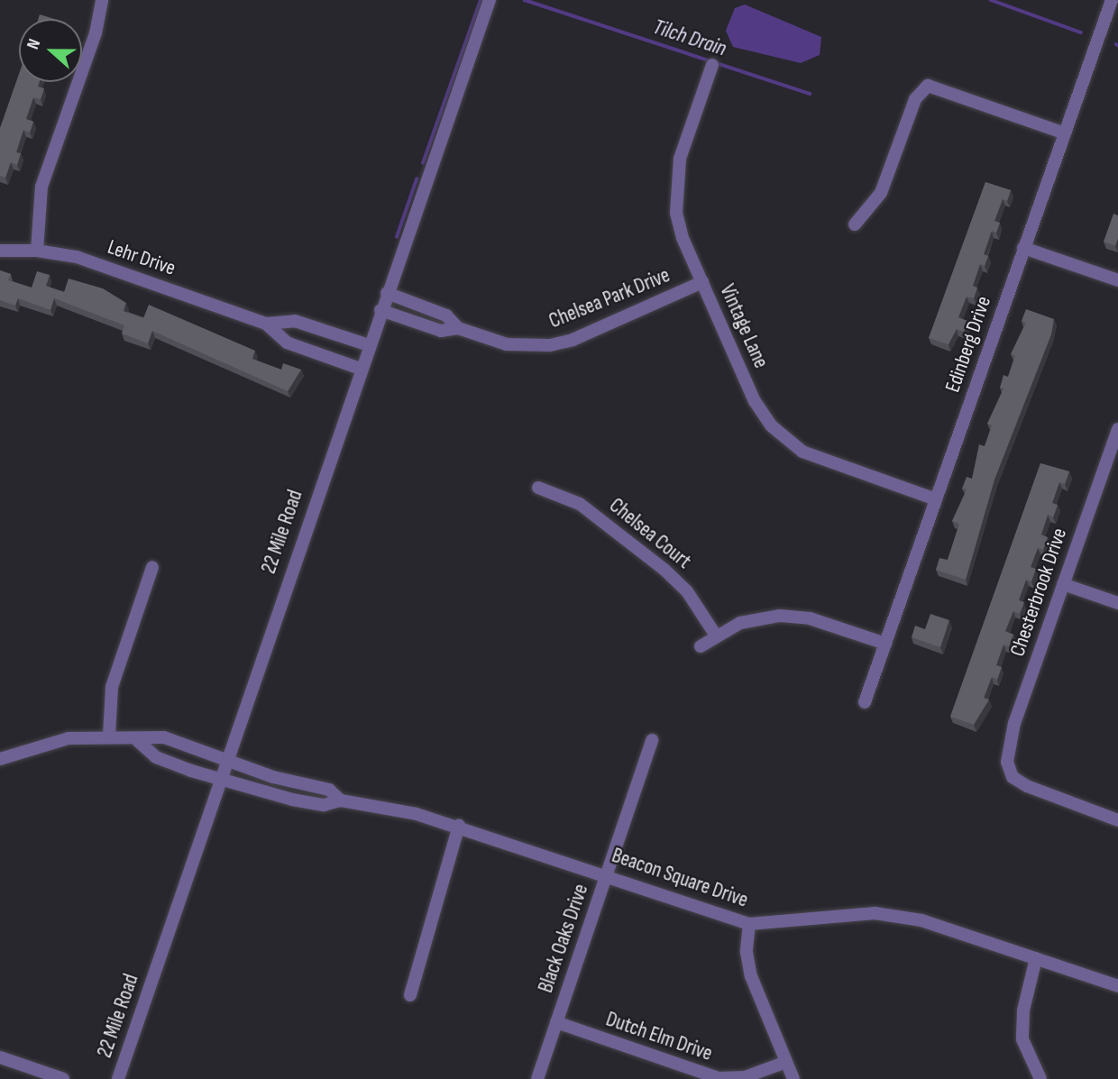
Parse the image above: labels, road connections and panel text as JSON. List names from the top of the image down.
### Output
{
  "streets": {
    "street": [
      "Lehr Drive",
      "Chelsea Park Drive",
      "Vintage Lane",
      "Edinberg Drive",
      "22 Mile Road",
      "Chelsea Court",
      "Chesterbrook Drive",
      "Beacon Square Drive",
      "Black Oaks Drive",
      "Dutch Elm Drive"
    ]
  },
  "crossings": [
    ["Lehr Drive", "22 Mile Road"],
    ["Chelsea Park Drive", "Vintage Lane"],
    ["Chelsea Park Drive", "22 Mile Road"],
    ["Vintage Lane", "Edinberg Drive"],
    ["22 Mile Road", "Beacon Square Drive"],
    ["Beacon Square Drive", "Black Oaks Drive"],
    ["Black Oaks Drive", "Dutch Elm Drive"]
  ],
  "water": ["Tilch Drain"],
  "north": "left"
}
